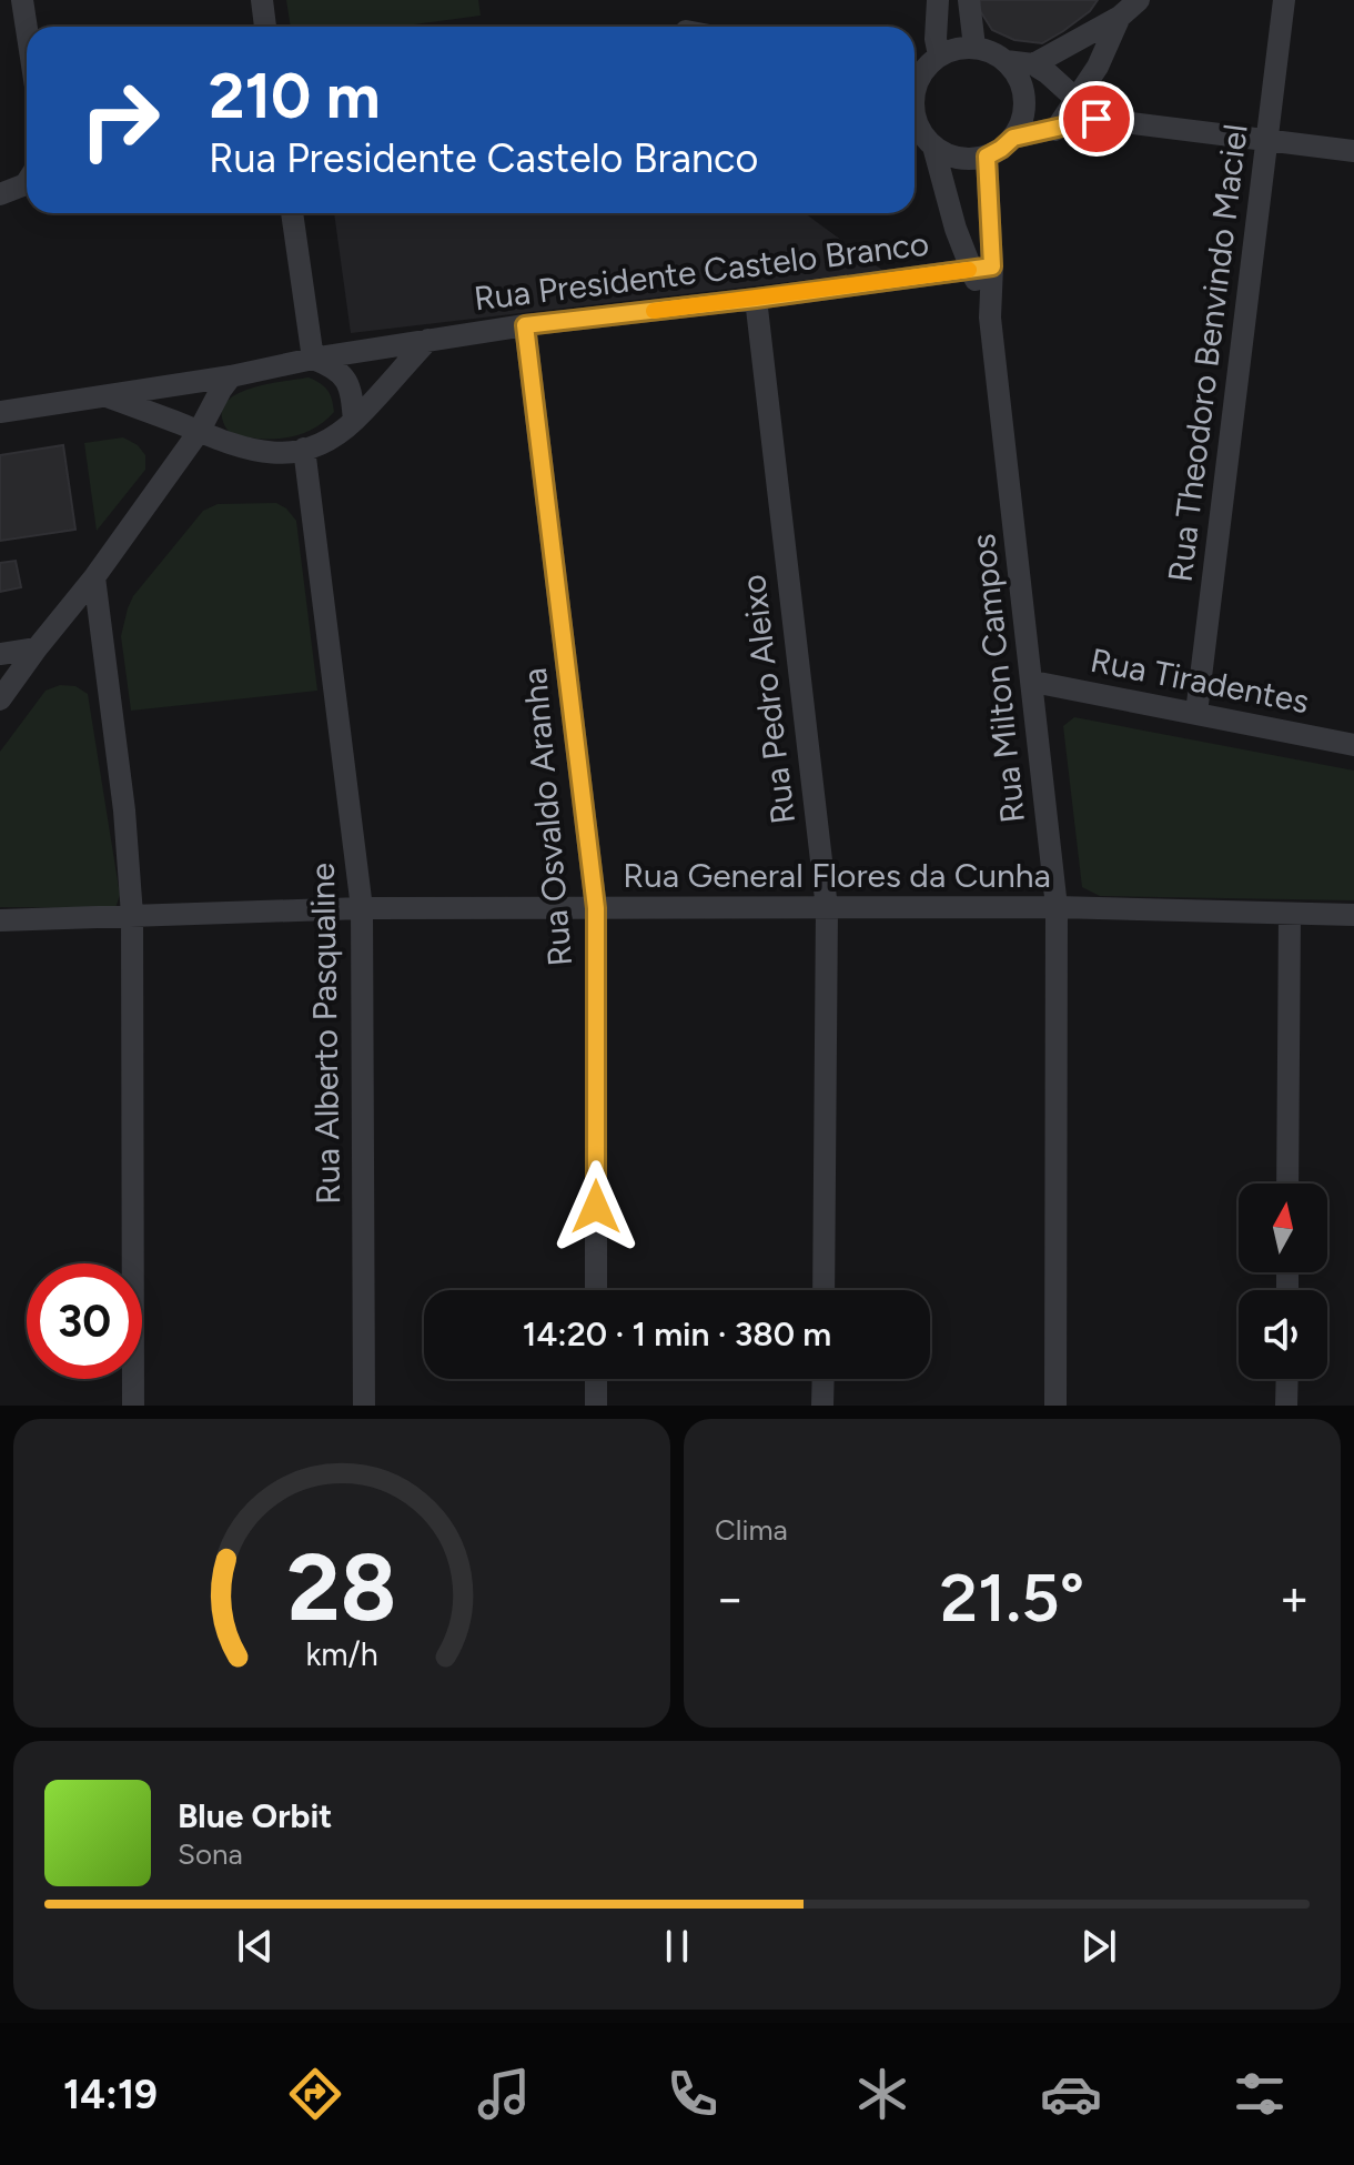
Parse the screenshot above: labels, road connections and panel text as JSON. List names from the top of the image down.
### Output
{
  "streets": {
    "street": [
      "Rua Presidente Castelo Branco",
      "Rua Theodoro Benvindo Maciel",
      "Rua Milton Campos",
      "Rua Tiradentes",
      "Rua Pedro Aleixo",
      "Rua Osvaldo Aranha",
      "Rua General Flores da Cunha",
      "Rua Alberto Pasqualine"
    ]
  },
  "crossings": [
    ["Rua Presidente Castelo Branco", "Rua Milton Campos"],
    ["Rua Presidente Castelo Branco", "Rua Pedro Aleixo"],
    ["Rua Presidente Castelo Branco", "Rua Osvaldo Aranha"],
    ["Rua Theodoro Benvindo Maciel", "Rua Tiradentes"],
    ["Rua Milton Campos", "Rua Tiradentes"],
    ["Rua Milton Campos", "Rua General Flores da Cunha"],
    ["Rua Pedro Aleixo", "Rua General Flores da Cunha"],
    ["Rua Osvaldo Aranha", "Rua General Flores da Cunha"],
    ["Rua General Flores da Cunha", "Rua Alberto Pasqualine"]
  ],
  "north": "top",
  "page": {
    "turn": ["210 m", "Rua Presidente Castelo Branco"],
    "limit": "30",
    "trip": "14:20 · 1 min · 380 m",
    "tile": "Clima",
    "heat": ["−", "21.5°", "+"],
    "song": ["Blue Orbit", "Sona"],
    "tabs": "14:19",
    "gauge": ["28", "km/h"]
  }
}
